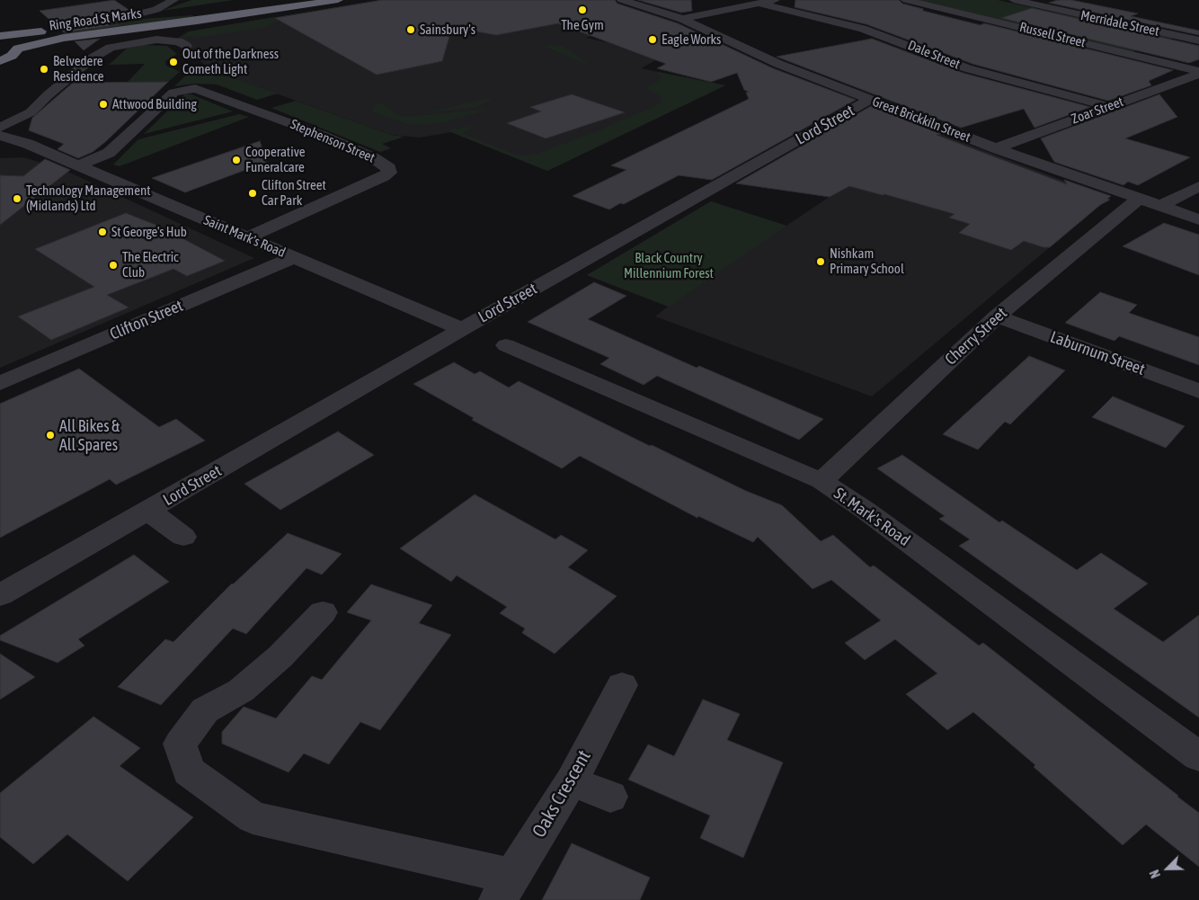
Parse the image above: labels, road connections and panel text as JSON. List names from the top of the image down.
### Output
{
  "streets": {
    "highway": ["Ring Road St Marks"],
    "street": [
      "Merridale Street",
      "Russell Street",
      "Dale Street",
      "Zoar Street",
      "Great Brickkiln Street",
      "Lord Street",
      "Stephenson Street",
      "Saint Mark's Road",
      "Clifton Street",
      "Cherry Street",
      "Laburnum Street",
      "St. Mark's Road",
      "Oaks Crescent"
    ]
  },
  "crossings": [
    ["Russell Street", "Zoar Street"],
    ["Dale Street", "Zoar Street"],
    ["Zoar Street", "Great Brickkiln Street"],
    ["Great Brickkiln Street", "Lord Street"],
    ["Great Brickkiln Street", "Cherry Street"],
    ["Lord Street", "Saint Mark's Road"],
    ["Stephenson Street", "Saint Mark's Road"],
    ["Saint Mark's Road", "Clifton Street"],
    ["Cherry Street", "Laburnum Street"],
    ["Cherry Street", "St. Mark's Road"]
  ],
  "parks": ["Black Country Millennium Forest"],
  "places": [
    "The Gym",
    "Sainsbury's",
    "Eagle Works",
    "Out of the Darkness Cometh Light",
    "Belvedere Residence",
    "Attwood Building",
    "Cooperative Funeralcare",
    "Clifton Street Car Park",
    "Technology Management (Midlands) Ltd",
    "St George's Hub",
    "Nishkam Primary School",
    "The Electric Club",
    "All Bikes & All Spares"
  ],
  "north": "bottom left"
}
